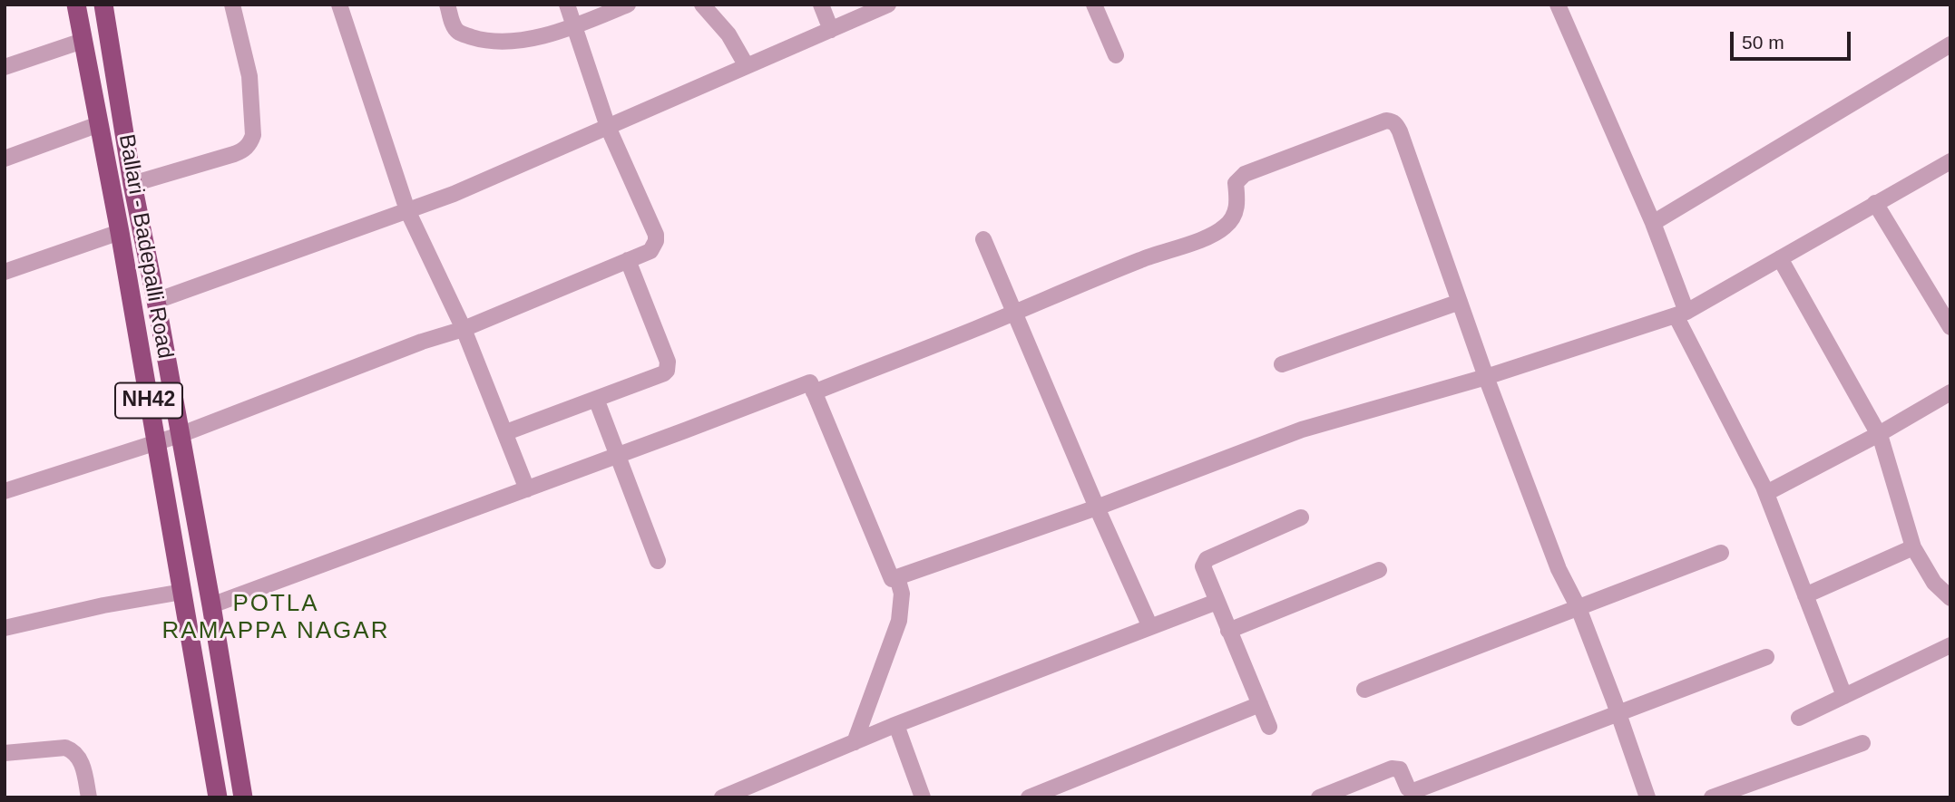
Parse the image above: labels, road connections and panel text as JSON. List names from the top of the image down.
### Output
{
  "streets": {
    "highway": ["Ballari - Badepalli Road", "NH42"]
  },
  "districts": ["POTLA RAMAPPA NAGAR"],
  "scale_bar": "50 m"
}
